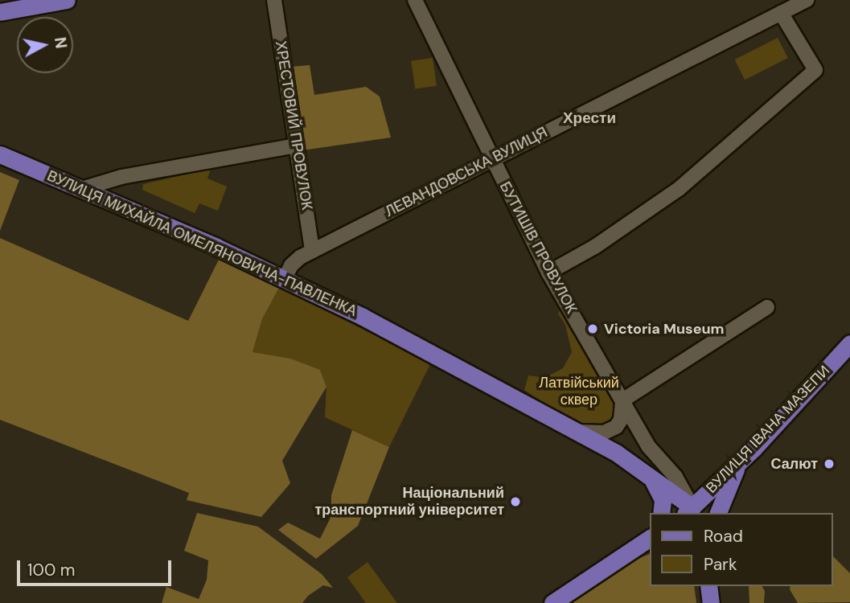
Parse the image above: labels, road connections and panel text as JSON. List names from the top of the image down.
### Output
{
  "streets": {
    "main road": ["ВУЛИЦЯ МИХАЙЛА ОМЕЛЯНОВИЧА-ПАВЛЕНКА", "ВУЛИЦЯ ІВАНА МАЗЕПИ"],
    "street": ["ХРЕСТОВИЙ ПРОВУЛОК", "ЛЕВАНДОВСЬКА ВУЛИЦЯ", "БУТИШІВ ПРОВУЛОК"]
  },
  "crossings": [
    ["ХРЕСТОВИЙ ПРОВУЛОК", "ЛЕВАНДОВСЬКА ВУЛИЦЯ"],
    ["ЛЕВАНДОВСЬКА ВУЛИЦЯ", "ВУЛИЦЯ МИХАЙЛА ОМЕЛЯНОВИЧА-ПАВЛЕНКА"],
    ["ЛЕВАНДОВСЬКА ВУЛИЦЯ", "БУТИШІВ ПРОВУЛОК"],
    ["ВУЛИЦЯ МИХАЙЛА ОМЕЛЯНОВИЧА-ПАВЛЕНКА", "БУТИШІВ ПРОВУЛОК"],
    ["ВУЛИЦЯ МИХАЙЛА ОМЕЛЯНОВИЧА-ПАВЛЕНКА", "ВУЛИЦЯ ІВАНА МАЗЕПИ"],
    ["БУТИШІВ ПРОВУЛОК", "ВУЛИЦЯ ІВАНА МАЗЕПИ"]
  ],
  "districts": ["Хрести"],
  "parks": ["Латвійський сквер"],
  "places": ["Victoria Museum", "Салют", "Національний транспортний університет"],
  "legend": ["Road", "Park"],
  "scale_bar": "100 m",
  "north": "right"
}
